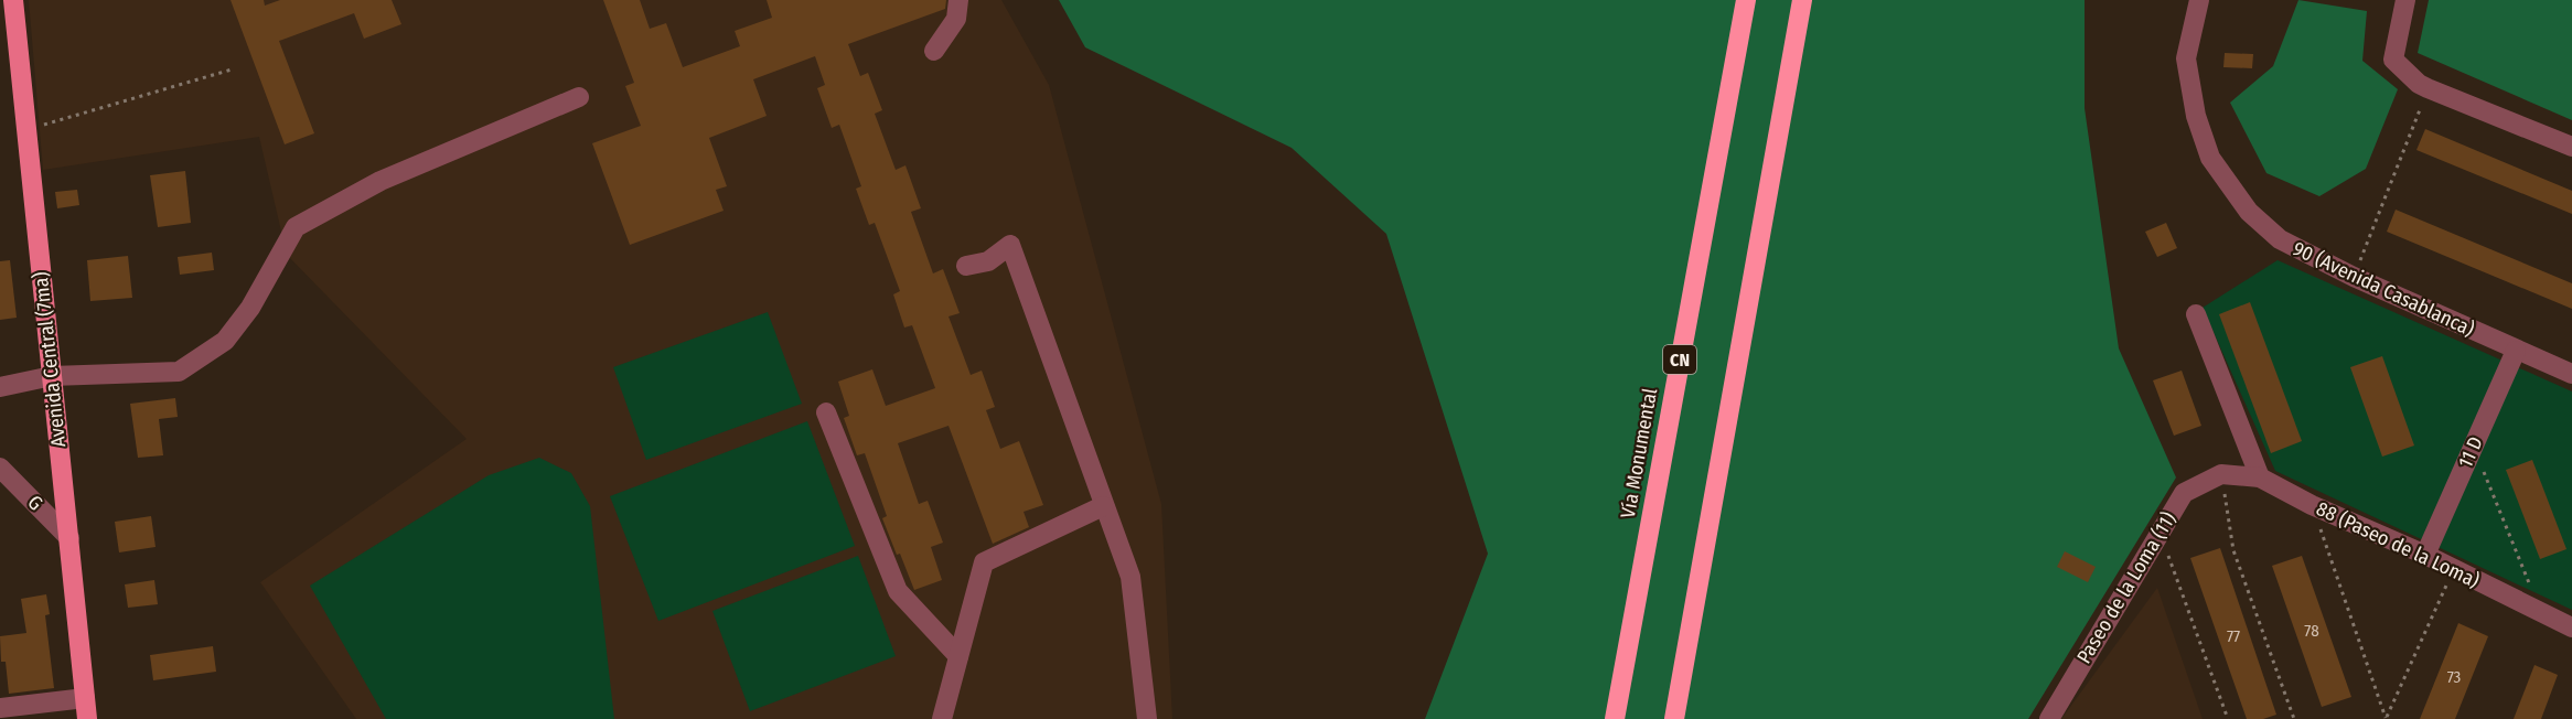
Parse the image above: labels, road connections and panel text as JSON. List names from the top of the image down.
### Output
{
  "streets": {
    "highway": ["CN", "Vía Monumental"],
    "main road": ["Avenida Central (7ma)"],
    "street": [
      "90 (Avenida Casablanca)",
      "11 D",
      "G",
      "88 (Paseo de la Loma)",
      "Paseo de la Loma (11)"
    ]
  },
  "crossings": [
    ["90 (Avenida Casablanca)", "11 D"],
    ["Avenida Central (7ma)", "G"],
    ["11 D", "88 (Paseo de la Loma)"],
    ["88 (Paseo de la Loma)", "Paseo de la Loma (11)"]
  ],
  "house_numbers": ["78", "77", "73"]
}
